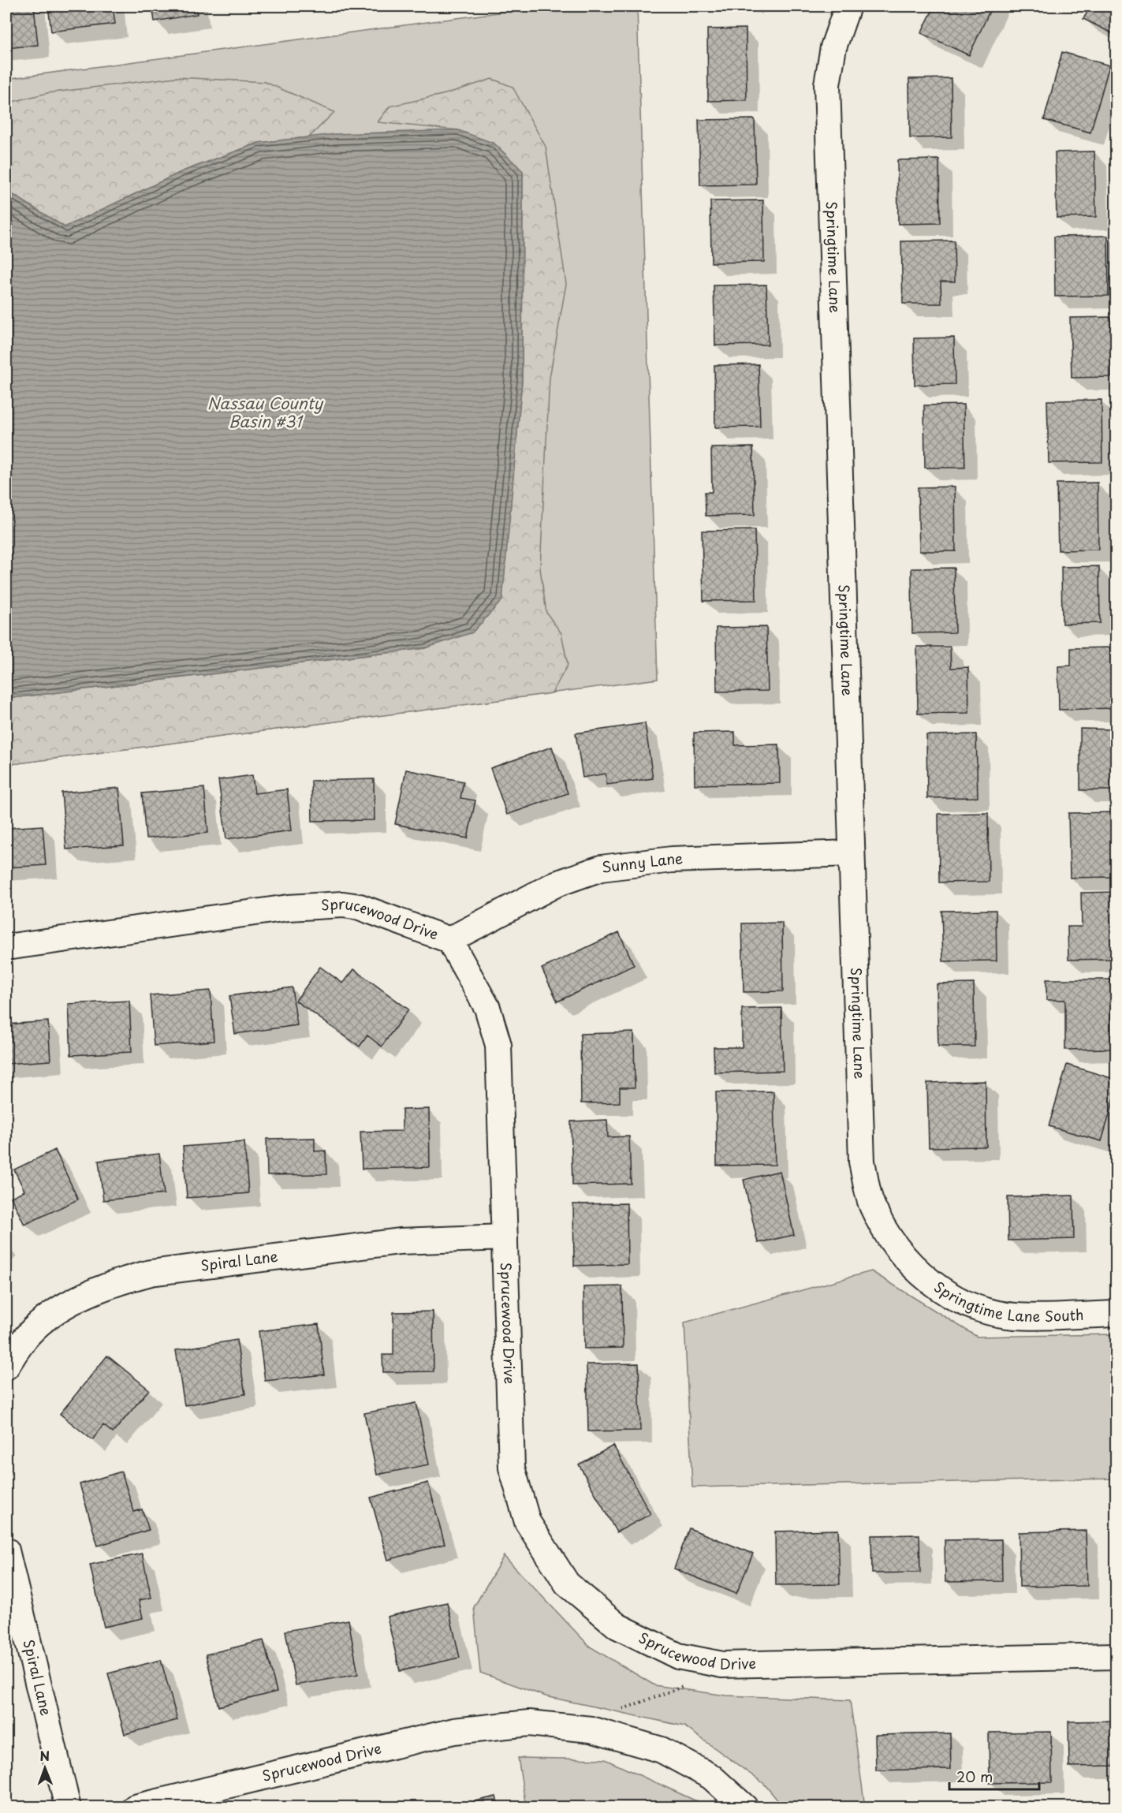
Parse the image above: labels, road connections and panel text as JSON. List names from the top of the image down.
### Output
{
  "streets": {
    "street": [
      "Springtime Lane",
      "Sunny Lane",
      "Sprucewood Drive",
      "Spiral Lane",
      "Springtime Lane South"
    ]
  },
  "crossings": [
    ["Springtime Lane", "Sunny Lane"],
    ["Springtime Lane", "Springtime Lane South"],
    ["Sunny Lane", "Sprucewood Drive"],
    ["Sprucewood Drive", "Spiral Lane"]
  ],
  "water": ["Nassau County Basin #31"],
  "scale_bar": "20 m",
  "north": "top"
}
